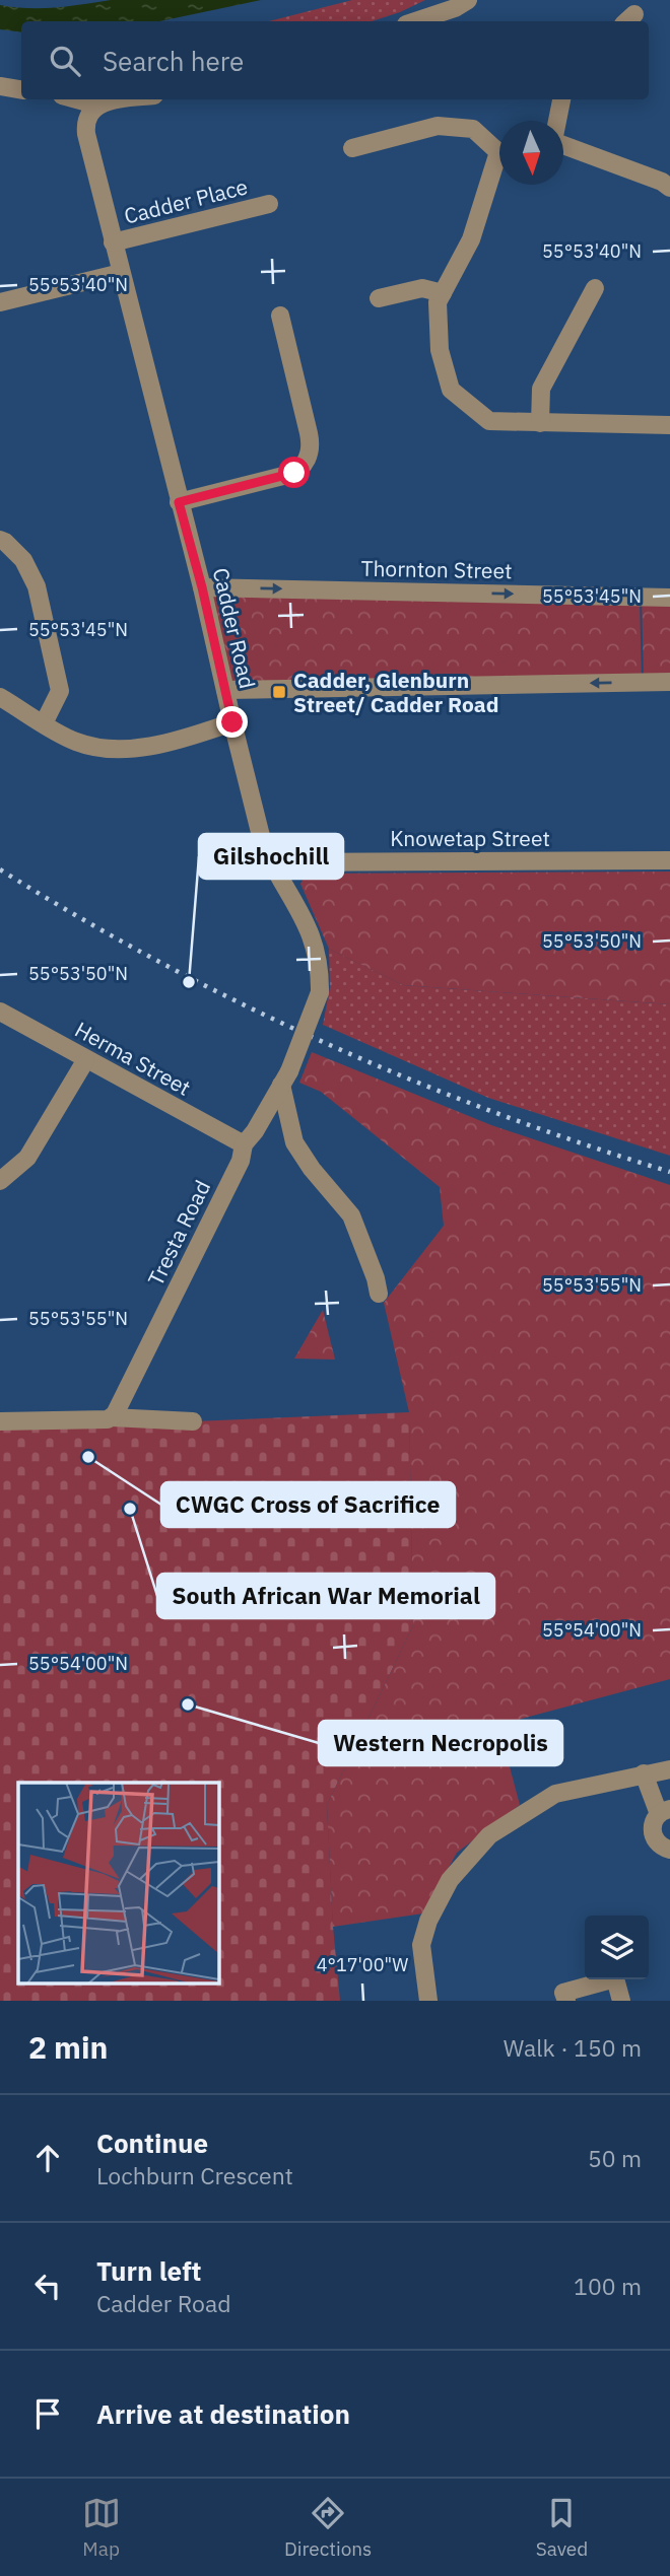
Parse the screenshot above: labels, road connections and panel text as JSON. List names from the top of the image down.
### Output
{
  "streets": {
    "street": [
      "Cadder Place",
      "Thornton Street",
      "Cadder Road",
      "Knowetap Street",
      "Herma Street",
      "Tresta Road"
    ]
  },
  "crossings": [
    ["Cadder Place", "Cadder Road"],
    ["Thornton Street", "Cadder Road"],
    ["Cadder Road", "Knowetap Street"],
    ["Cadder Road", "Tresta Road"],
    ["Herma Street", "Tresta Road"]
  ],
  "places": {
    "transit": ["Cadder, Glenburn Street/ Cadder Road"],
    "other": [
      "Gilshochill",
      "CWGC Cross of Sacrifice",
      "South African War Memorial",
      "Western Necropolis"
    ]
  },
  "north": "bottom",
  "page": {
    "search": "Search here",
    "heading": ["2 min", "Walk · 150 m"],
    "list": [
      ["Continue", "Lochburn Crescent", "50 m"],
      ["Turn left", "Cadder Road", "100 m"],
      "Arrive at destination"
    ],
    "nav": ["Map", "Directions", "Saved"]
  },
  "coordinates": [
    "55°53'40\"N",
    "55°53'45\"N",
    "55°53'50\"N",
    "55°53'55\"N",
    "55°54'00\"N",
    "4°17'00\"W"
  ]
}
